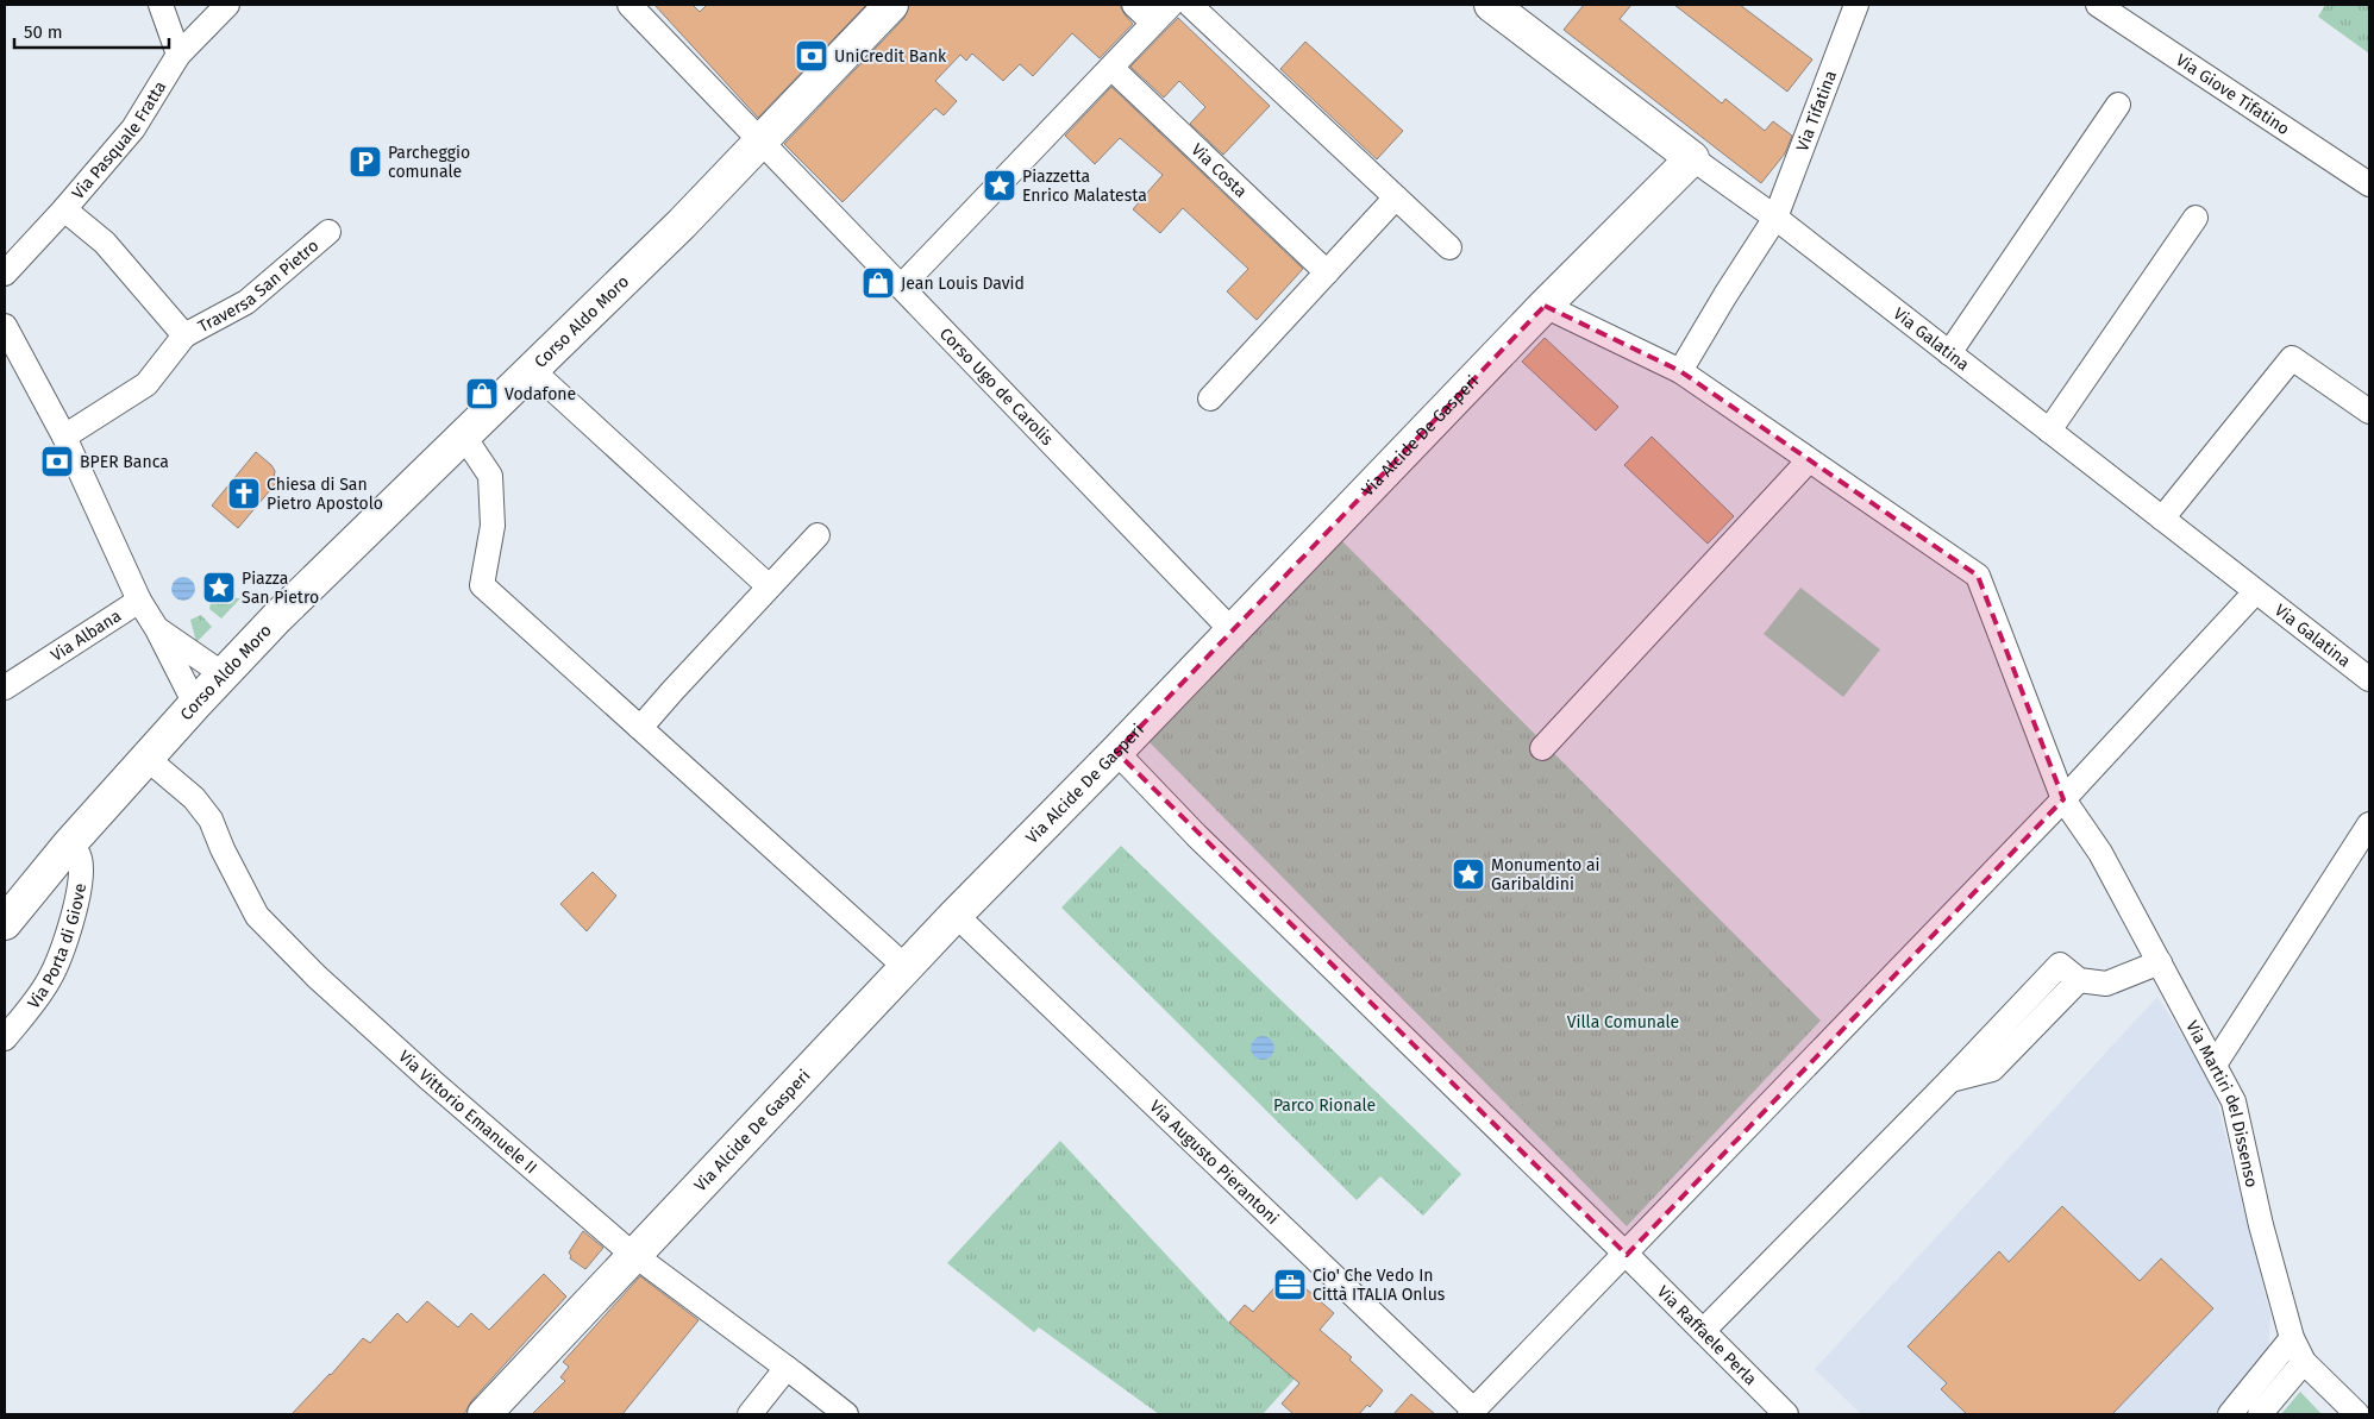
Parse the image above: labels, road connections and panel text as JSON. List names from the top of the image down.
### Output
{
  "streets": {
    "main road": ["Corso Aldo Moro", "Via Galatina", "Via Alcide De Gasperi"],
    "street": [
      "Via Giove Tifatino",
      "Via Tifatina",
      "Via Pasquale Fratta",
      "Via Costa",
      "Traversa San Pietro",
      "Corso Ugo de Carolis",
      "Via Albana",
      "Via Porta di Giove",
      "Via Martiri del Dissenso",
      "Via Vittorio Emanuele II",
      "Via Augusto Pierantoni",
      "Via Raffaele Perla"
    ]
  },
  "crossings": [
    ["Via Tifatina", "Via Galatina"],
    ["Via Tifatina", "Via Martiri del Dissenso"],
    ["Corso Aldo Moro", "Corso Ugo de Carolis"],
    ["Corso Aldo Moro", "Via Albana"],
    ["Corso Aldo Moro", "Via Porta di Giove"],
    ["Corso Aldo Moro", "Via Vittorio Emanuele II"],
    ["Via Galatina", "Via Alcide De Gasperi"],
    ["Corso Ugo de Carolis", "Via Alcide De Gasperi"],
    ["Via Alcide De Gasperi", "Via Martiri del Dissenso"],
    ["Via Alcide De Gasperi", "Via Vittorio Emanuele II"],
    ["Via Alcide De Gasperi", "Via Augusto Pierantoni"],
    ["Via Alcide De Gasperi", "Via Raffaele Perla"]
  ],
  "parks": ["Villa Comunale", "Parco Rionale"],
  "places": {
    "bank": ["UniCredit Bank", "BPER Banca"],
    "parking": ["Parcheggio comunale"],
    "place": ["Piazzetta Enrico Malatesta", "Piazza San Pietro", "Monumento ai Garibaldini"],
    "shop": ["Jean Louis David", "Vodafone"],
    "church": ["Chiesa di San Pietro Apostolo"],
    "office": ["Cio' Che Vedo In Città ITALIA Onlus"]
  },
  "scale_bar": "50 m"
}
